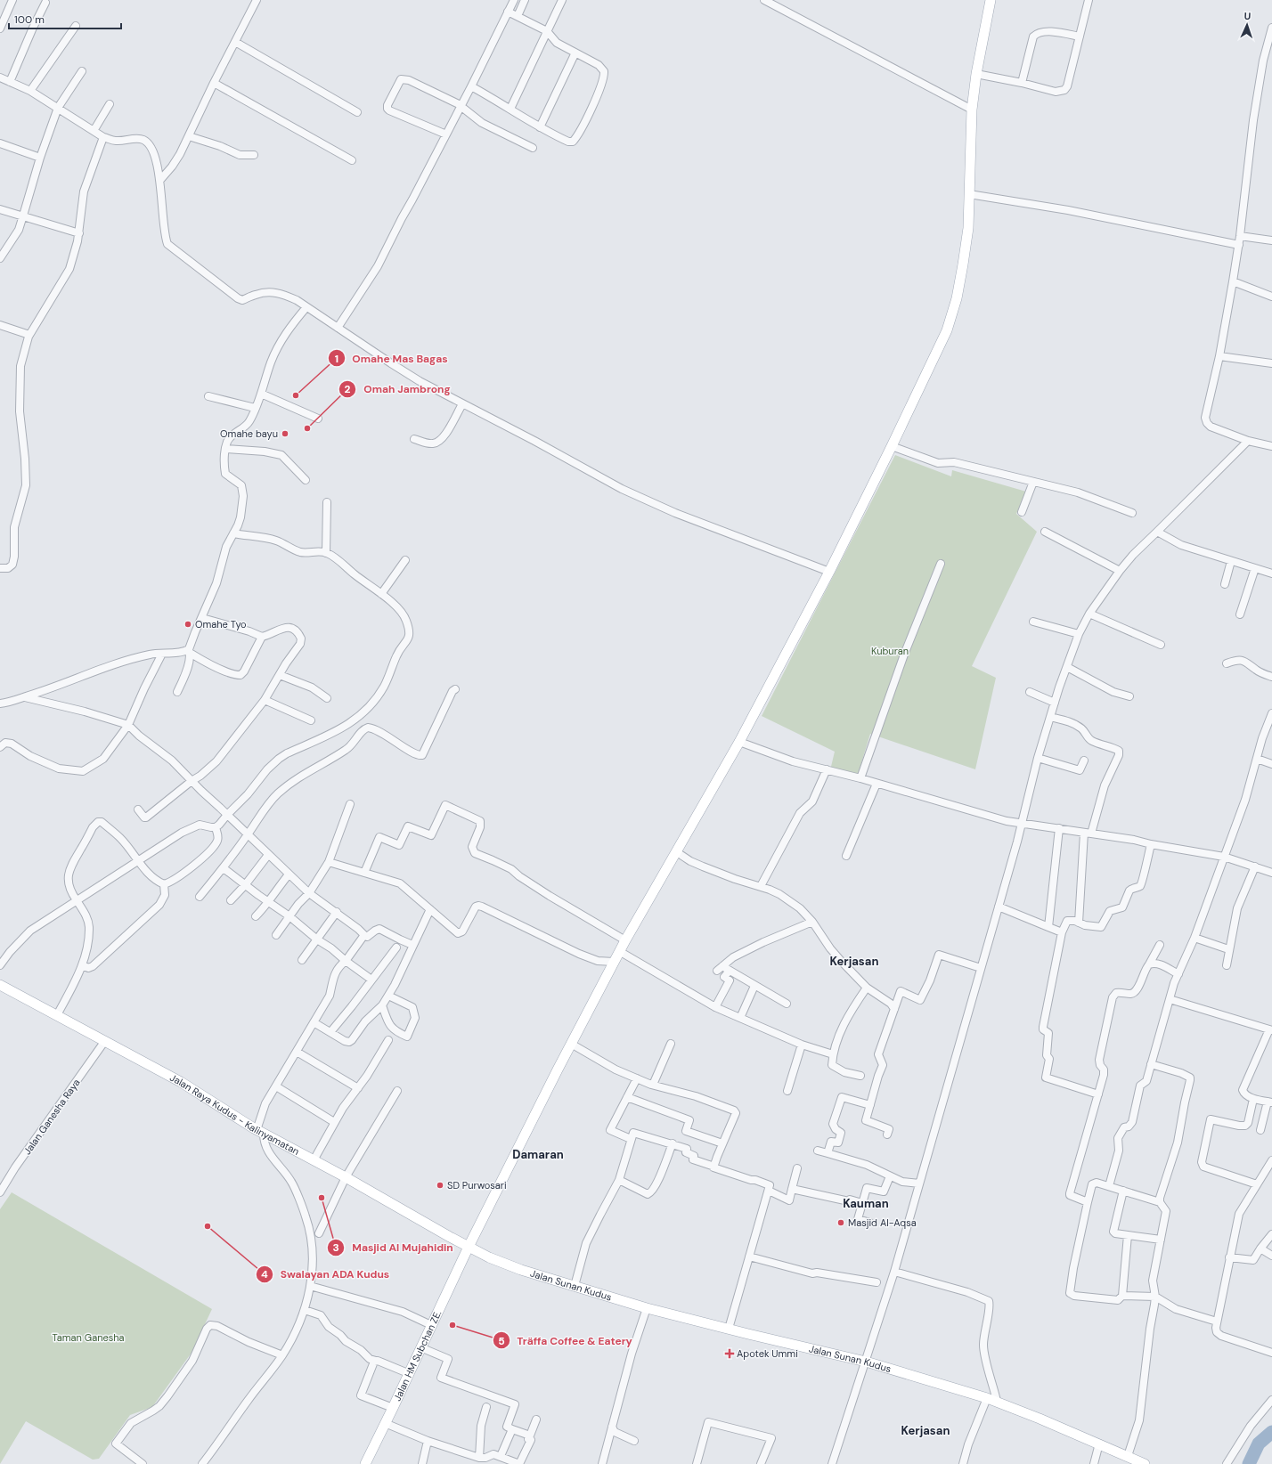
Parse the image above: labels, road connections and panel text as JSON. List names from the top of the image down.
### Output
{
  "streets": {
    "main road": ["Jalan Raya Kudus - Kalinyamatan", "Jalan Sunan Kudus", "Jalan HM Subchan ZE."],
    "street": ["Jalan Ganesha Raya"]
  },
  "crossings": [
    ["Jalan Raya Kudus - Kalinyamatan", "Jalan Ganesha Raya"],
    ["Jalan Raya Kudus - Kalinyamatan", "Jalan Sunan Kudus"],
    ["Jalan Raya Kudus - Kalinyamatan", "Jalan HM Subchan ZE."],
    ["Jalan Sunan Kudus", "Jalan HM Subchan ZE."]
  ],
  "districts": [
    "Kerjasan",
    "Damaran",
    "Kauman",
    "Kerjasan"
  ],
  "parks": ["Kuburan", "Taman Ganesha"],
  "places": {
    "other": [
      "Omahe Mas Bagas",
      "Omah Jambrong",
      "Omahe bayu",
      "Omahe Tyo",
      "SD Purwosari",
      "Masjid Al Mujahidin",
      "Masjid Al-Aqsa",
      "Swalayan ADA Kudus",
      "Träffa Coffee & Eatery"
    ],
    "health": ["Apotek Ummi"]
  },
  "scale_bar": "100 m",
  "north": "top"
}
